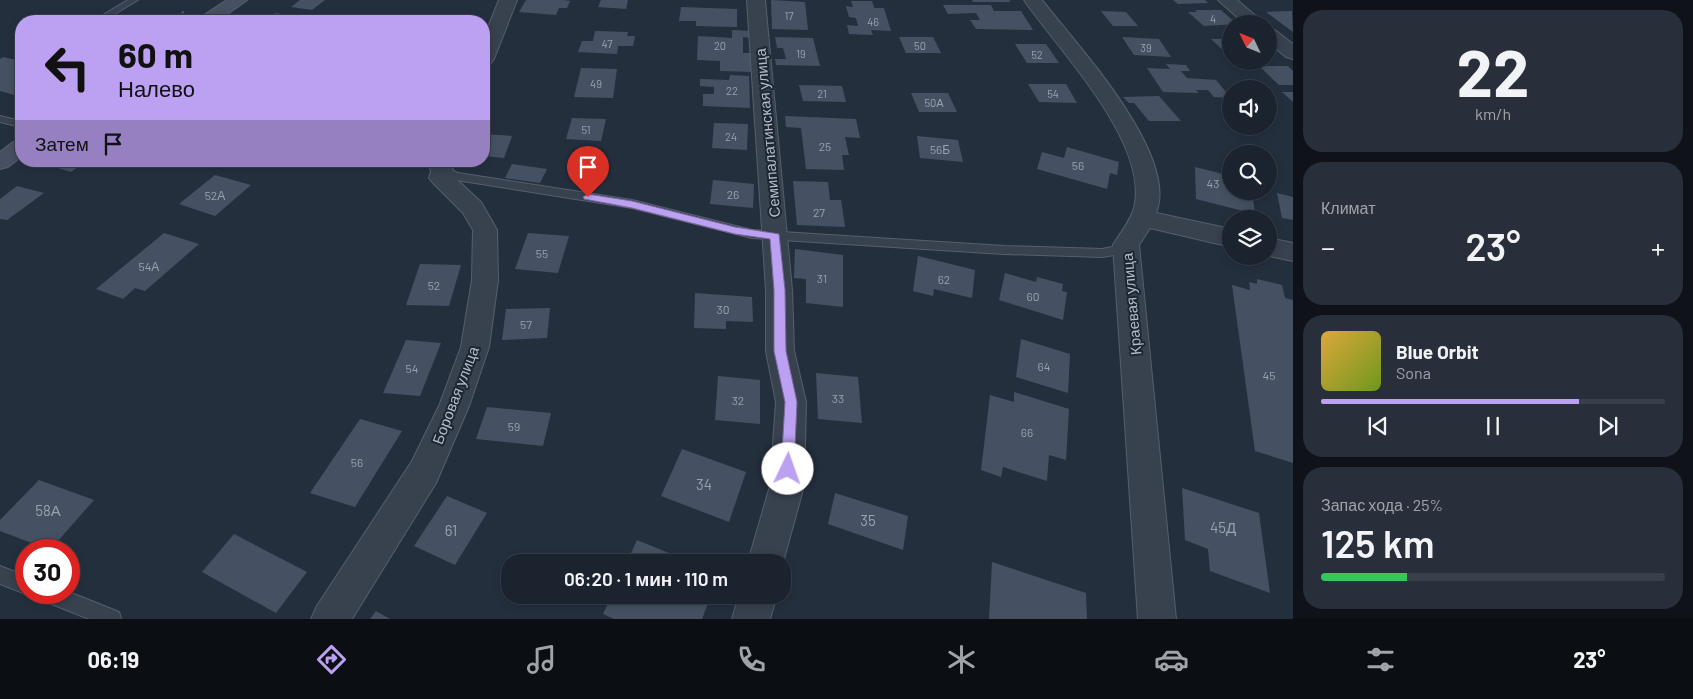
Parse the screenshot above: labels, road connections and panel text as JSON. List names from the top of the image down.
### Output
{
  "streets": {
    "street": ["Семипалатинская улица", "Краевая улица", "Боровая улица"]
  },
  "house_numbers": [
    "17",
    "4",
    "46",
    "47",
    "20",
    "50",
    "39",
    "19",
    "52",
    "49",
    "22",
    "21",
    "54",
    "50А",
    "51",
    "24",
    "25",
    "56Б",
    "56",
    "43",
    "26",
    "52А",
    "27",
    "55",
    "54А",
    "31",
    "62",
    "52",
    "60",
    "30",
    "57",
    "64",
    "54",
    "45",
    "33",
    "32",
    "59",
    "66",
    "56",
    "34",
    "58А",
    "35",
    "45Д",
    "61"
  ],
  "north": "top left",
  "page": {
    "tile": [
      ["22", "km/h"],
      "Климат",
      ["Запас хода · 25%", "125 km"]
    ],
    "turn": ["60 m", "Налево"],
    "then": "Затем",
    "heat": ["−", "23°", "+"],
    "song": ["Blue Orbit", "Sona"],
    "limit": "30",
    "trip": "06:20 · 1 мин · 110 m",
    "tabs": ["06:19", "23°"]
  }
}
